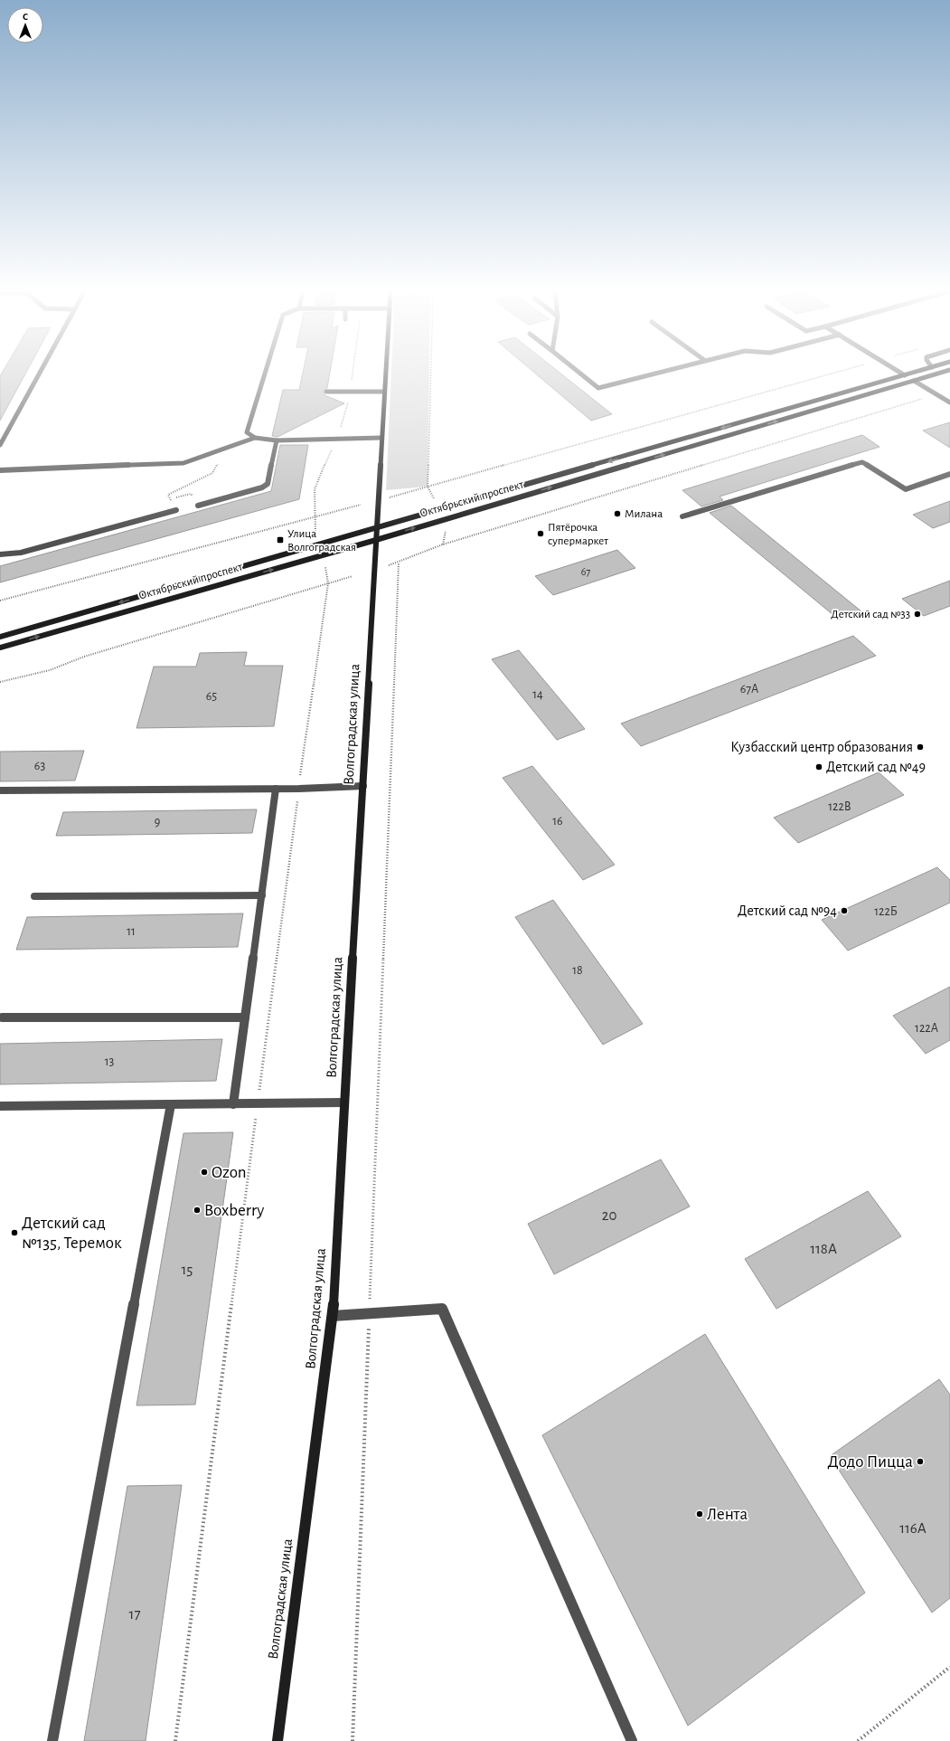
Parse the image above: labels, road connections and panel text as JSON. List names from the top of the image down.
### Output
{
  "streets": {
    "main road": ["Октябрьский проспект", "Волгоградская улица"]
  },
  "crossings": [
    ["Октябрьский проспект", "Волгоградская улица"]
  ],
  "places": {
    "other": [
      "Милана",
      "Пятёрочка супермаркет",
      "Детский сад №33",
      "Кузбасский центр образования",
      "Детский сад №49",
      "Детский сад №94",
      "Ozon",
      "Boxberry",
      "Детский сад №135, Теремок",
      "Додо Пицца",
      "Лента"
    ],
    "transit": ["Улица Волгоградская"]
  },
  "house_numbers": [
    "67",
    "67А",
    "14",
    "65",
    "63",
    "122В",
    "16",
    "9",
    "122Б",
    "11",
    "18",
    "122А",
    "13",
    "20",
    "118А",
    "15",
    "116А",
    "17"
  ],
  "north": "top"
}
